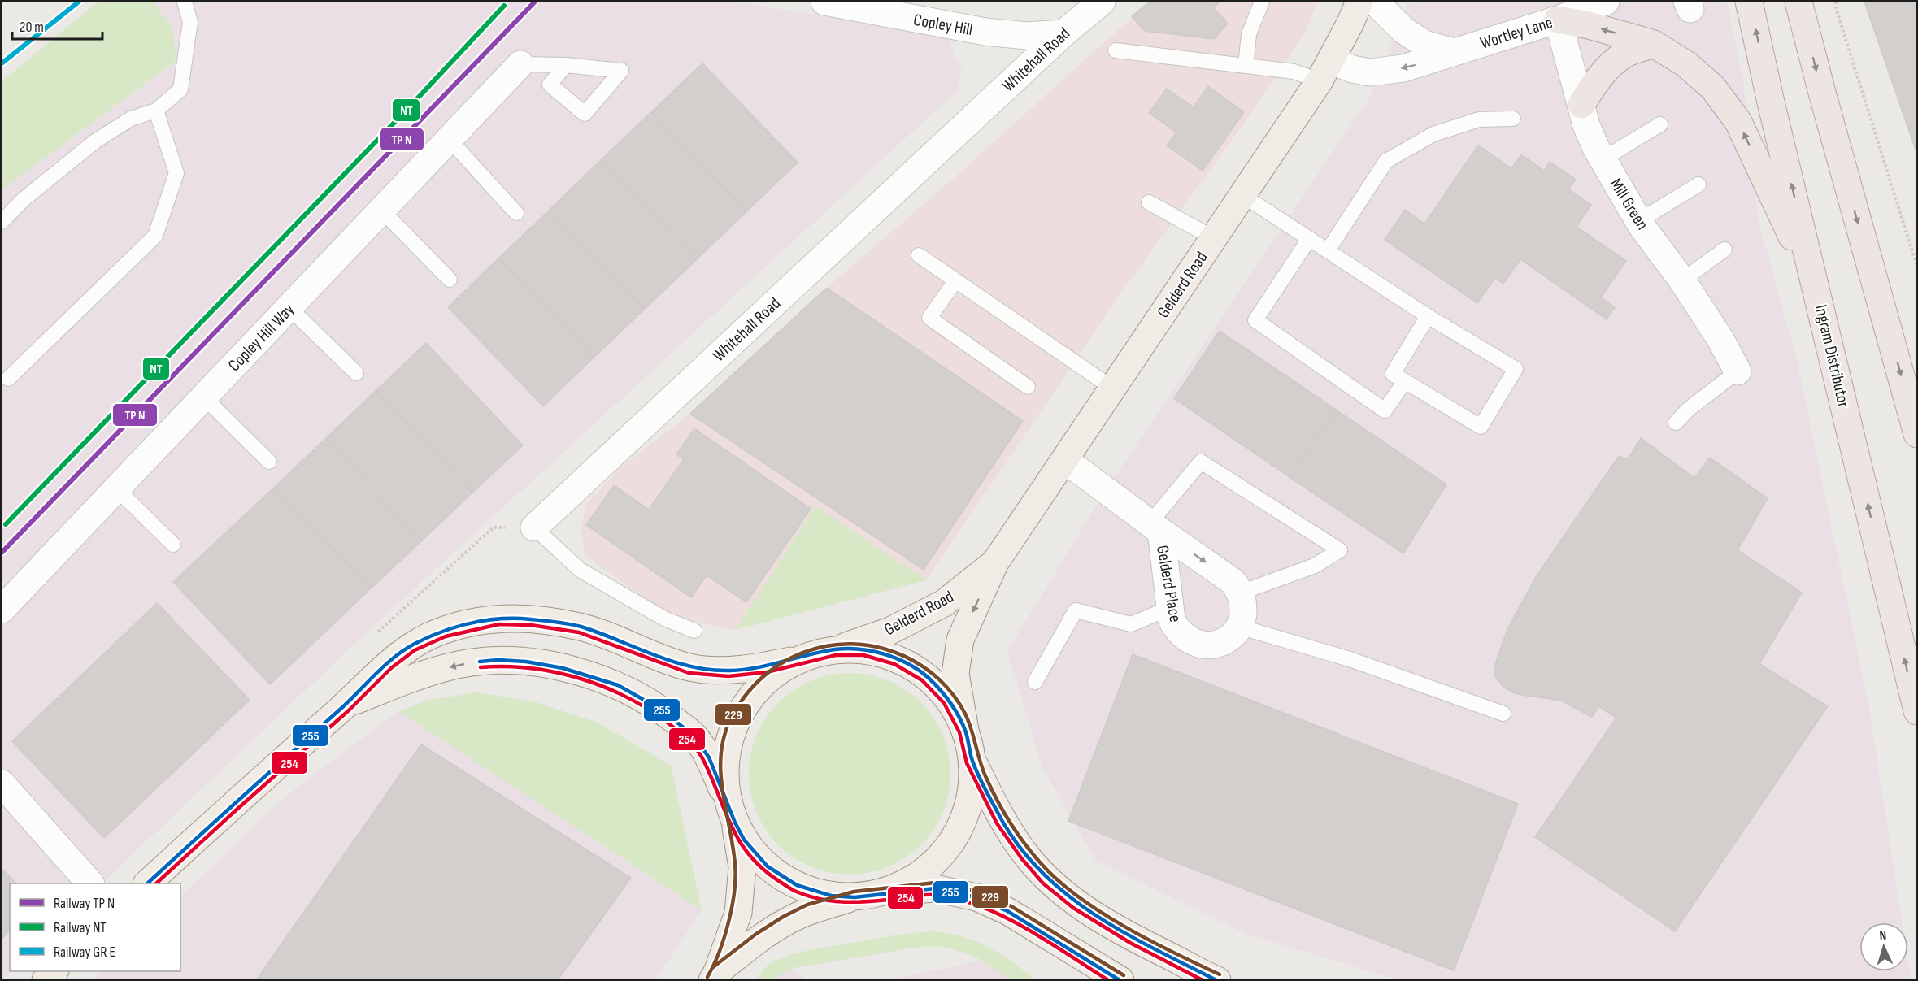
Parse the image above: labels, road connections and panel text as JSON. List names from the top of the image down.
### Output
{
  "streets": {
    "highway": ["Ingram Distributor"],
    "main road": ["Gelderd Road"],
    "street": [
      "Copley Hill",
      "Wortley Lane",
      "Whitehall Road",
      "Mill Green",
      "Copley Hill Way",
      "Gelderd Place"
    ]
  },
  "crossings": [
    ["Copley Hill", "Whitehall Road"],
    ["Wortley Lane", "Mill Green"],
    ["Wortley Lane", "Gelderd Road"],
    ["Gelderd Road", "Gelderd Place"]
  ],
  "one_way": ["Wortley Lane"],
  "lines": [
    "rail line NT",
    "transit line 255",
    "transit line 254",
    "transit line 229"
  ],
  "legend": ["Railway TP N", "Railway NT", "Railway GR E"],
  "scale_bar": "20 m",
  "north": "top"
}
